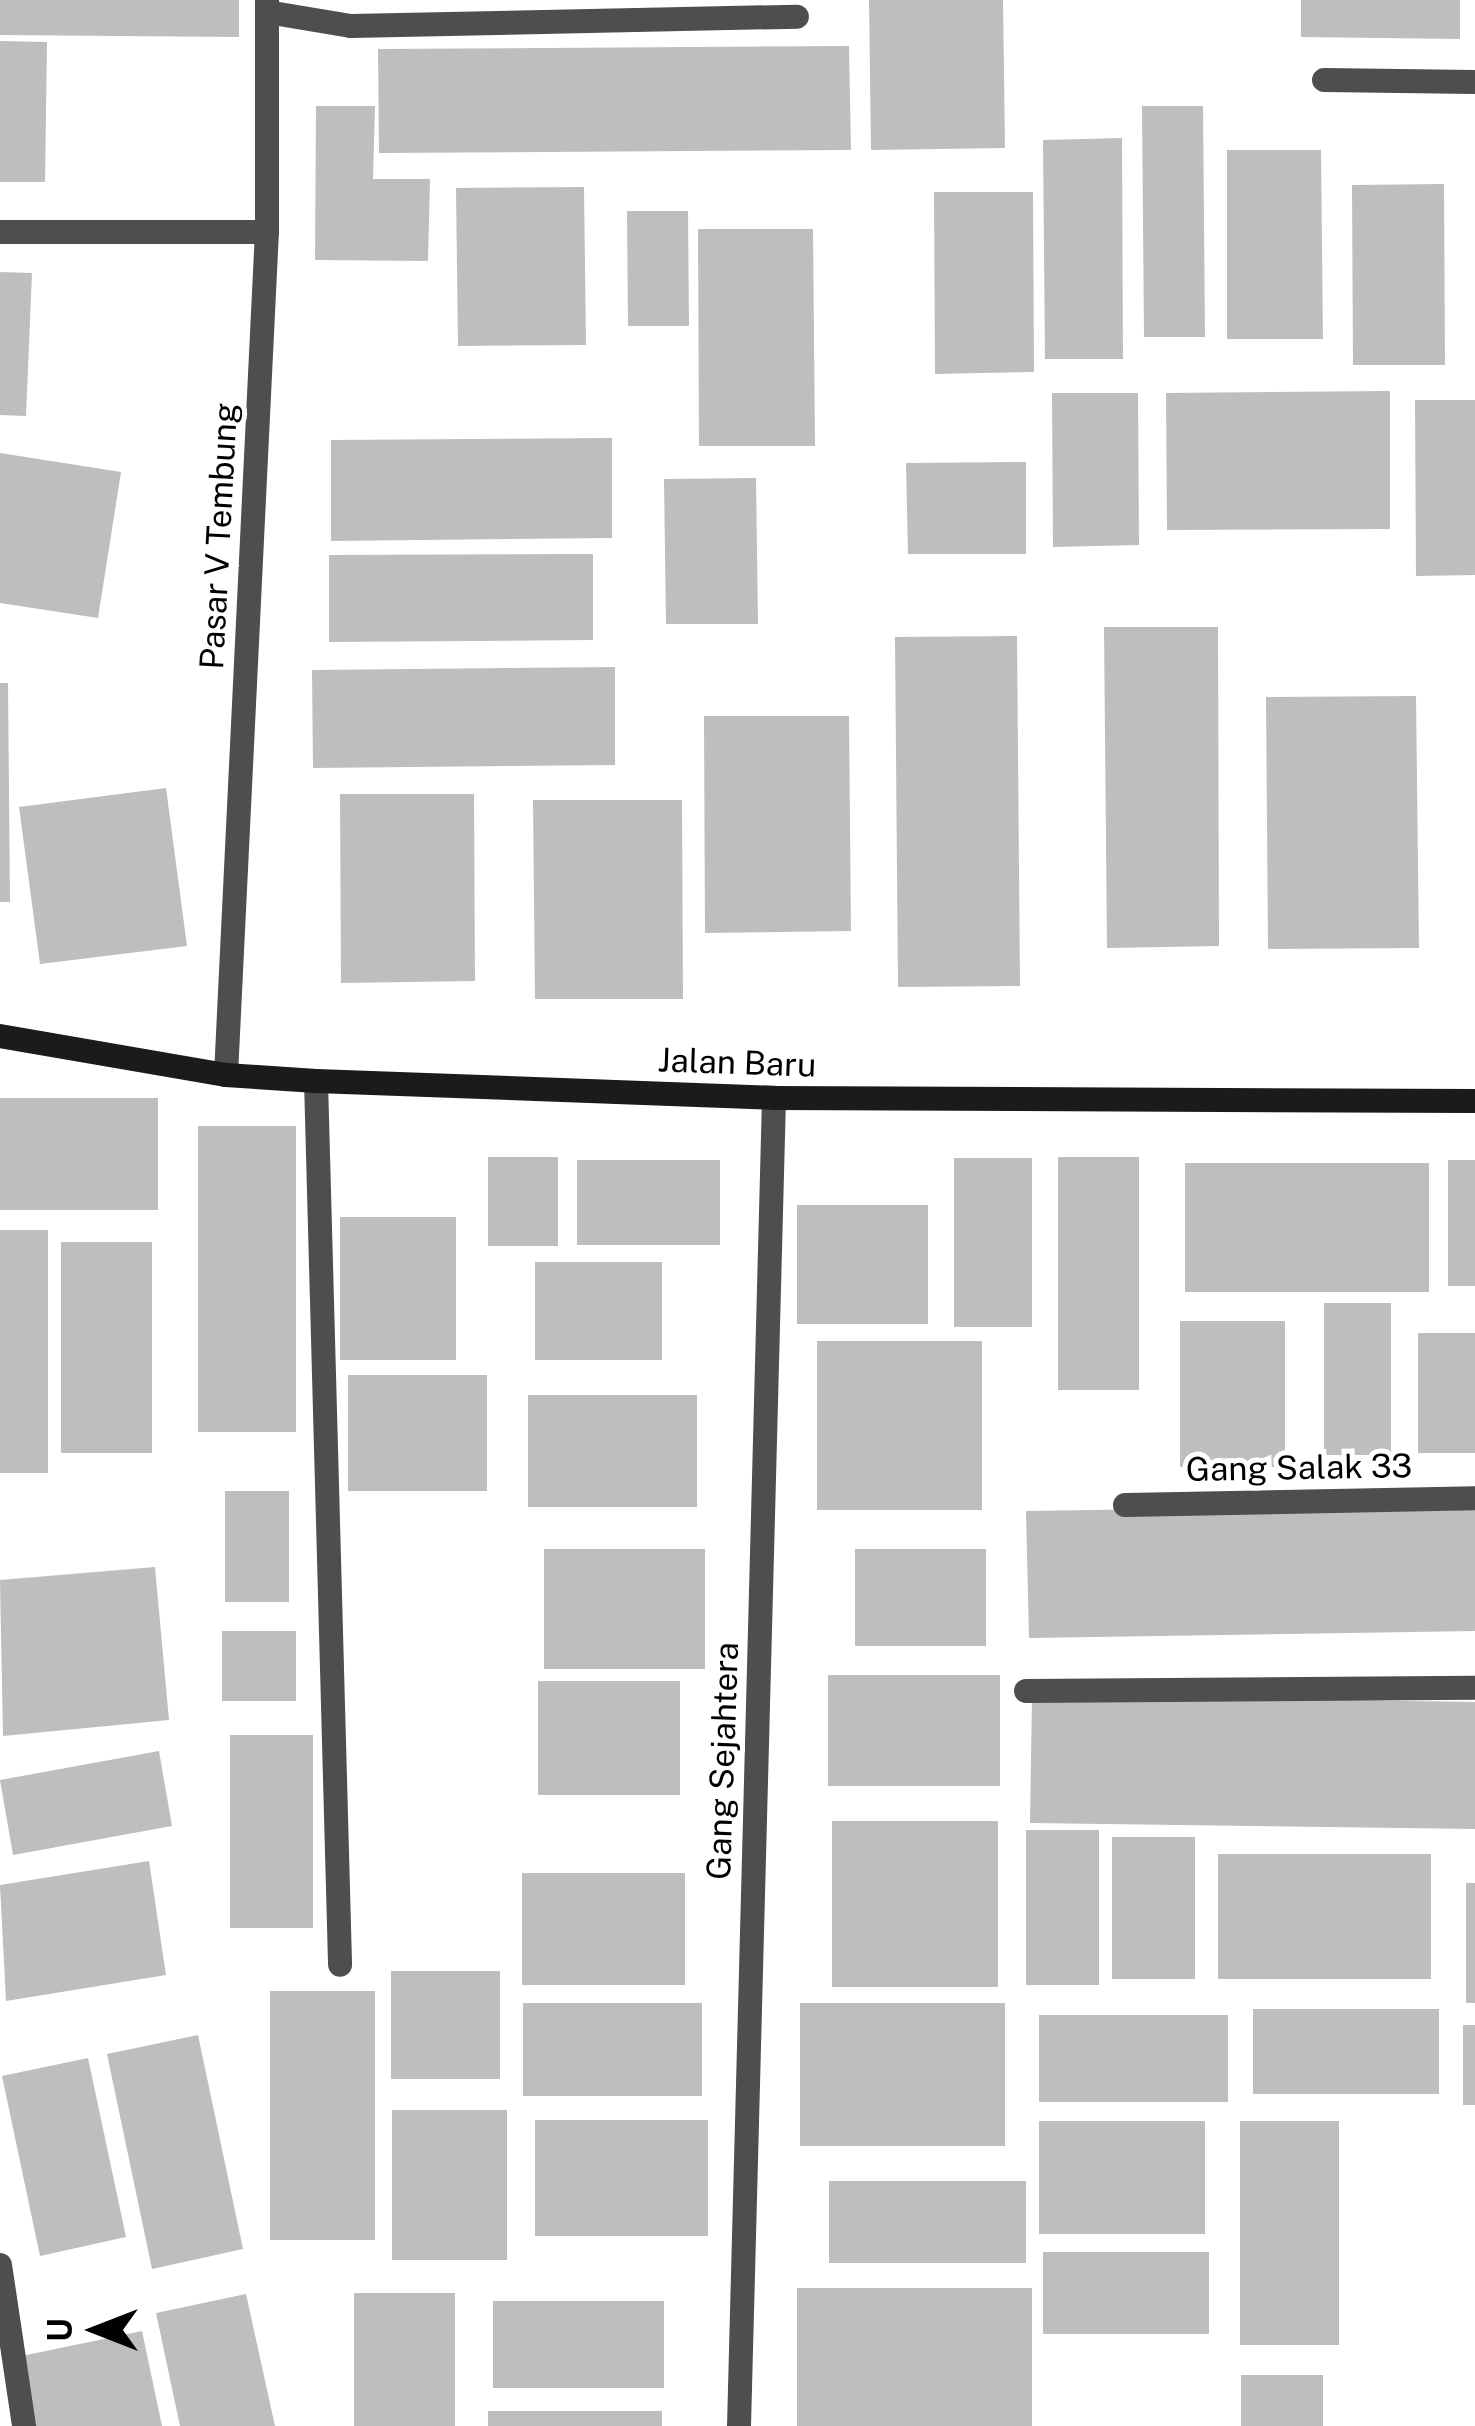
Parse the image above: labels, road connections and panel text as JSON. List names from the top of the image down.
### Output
{
  "streets": {
    "main road": ["Jalan Baru"],
    "street": ["Pasar V Tembung", "Gang Salak 33", "Gang Sejahtera"]
  },
  "crossings": [
    ["Pasar V Tembung", "Jalan Baru"],
    ["Jalan Baru", "Gang Sejahtera"]
  ],
  "north": "left"
}
